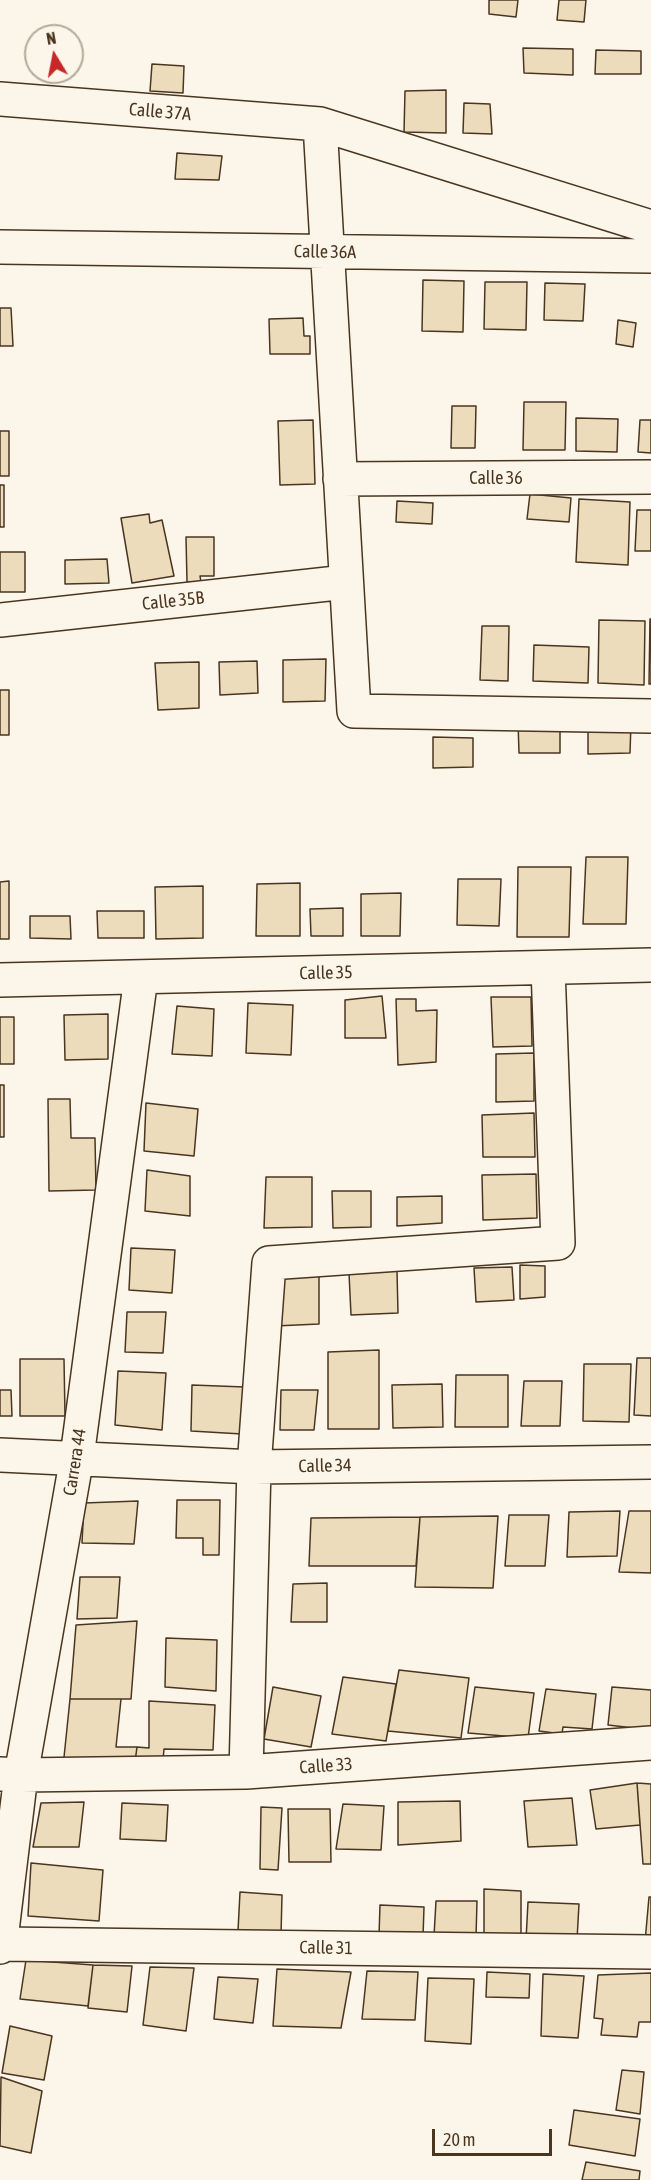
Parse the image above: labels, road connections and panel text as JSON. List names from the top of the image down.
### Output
{
  "streets": {
    "street": [
      "Calle 37A",
      "Calle 36A",
      "Calle 36",
      "Calle 35B",
      "Calle 35",
      "Carrera 44",
      "Calle 34",
      "Calle 33",
      "Calle 31"
    ]
  },
  "crossings": [
    ["Calle 35", "Carrera 44"],
    ["Carrera 44", "Calle 34"],
    ["Carrera 44", "Calle 33"],
    ["Carrera 44", "Calle 31"]
  ],
  "scale_bar": "20 m",
  "north": "top"
}
